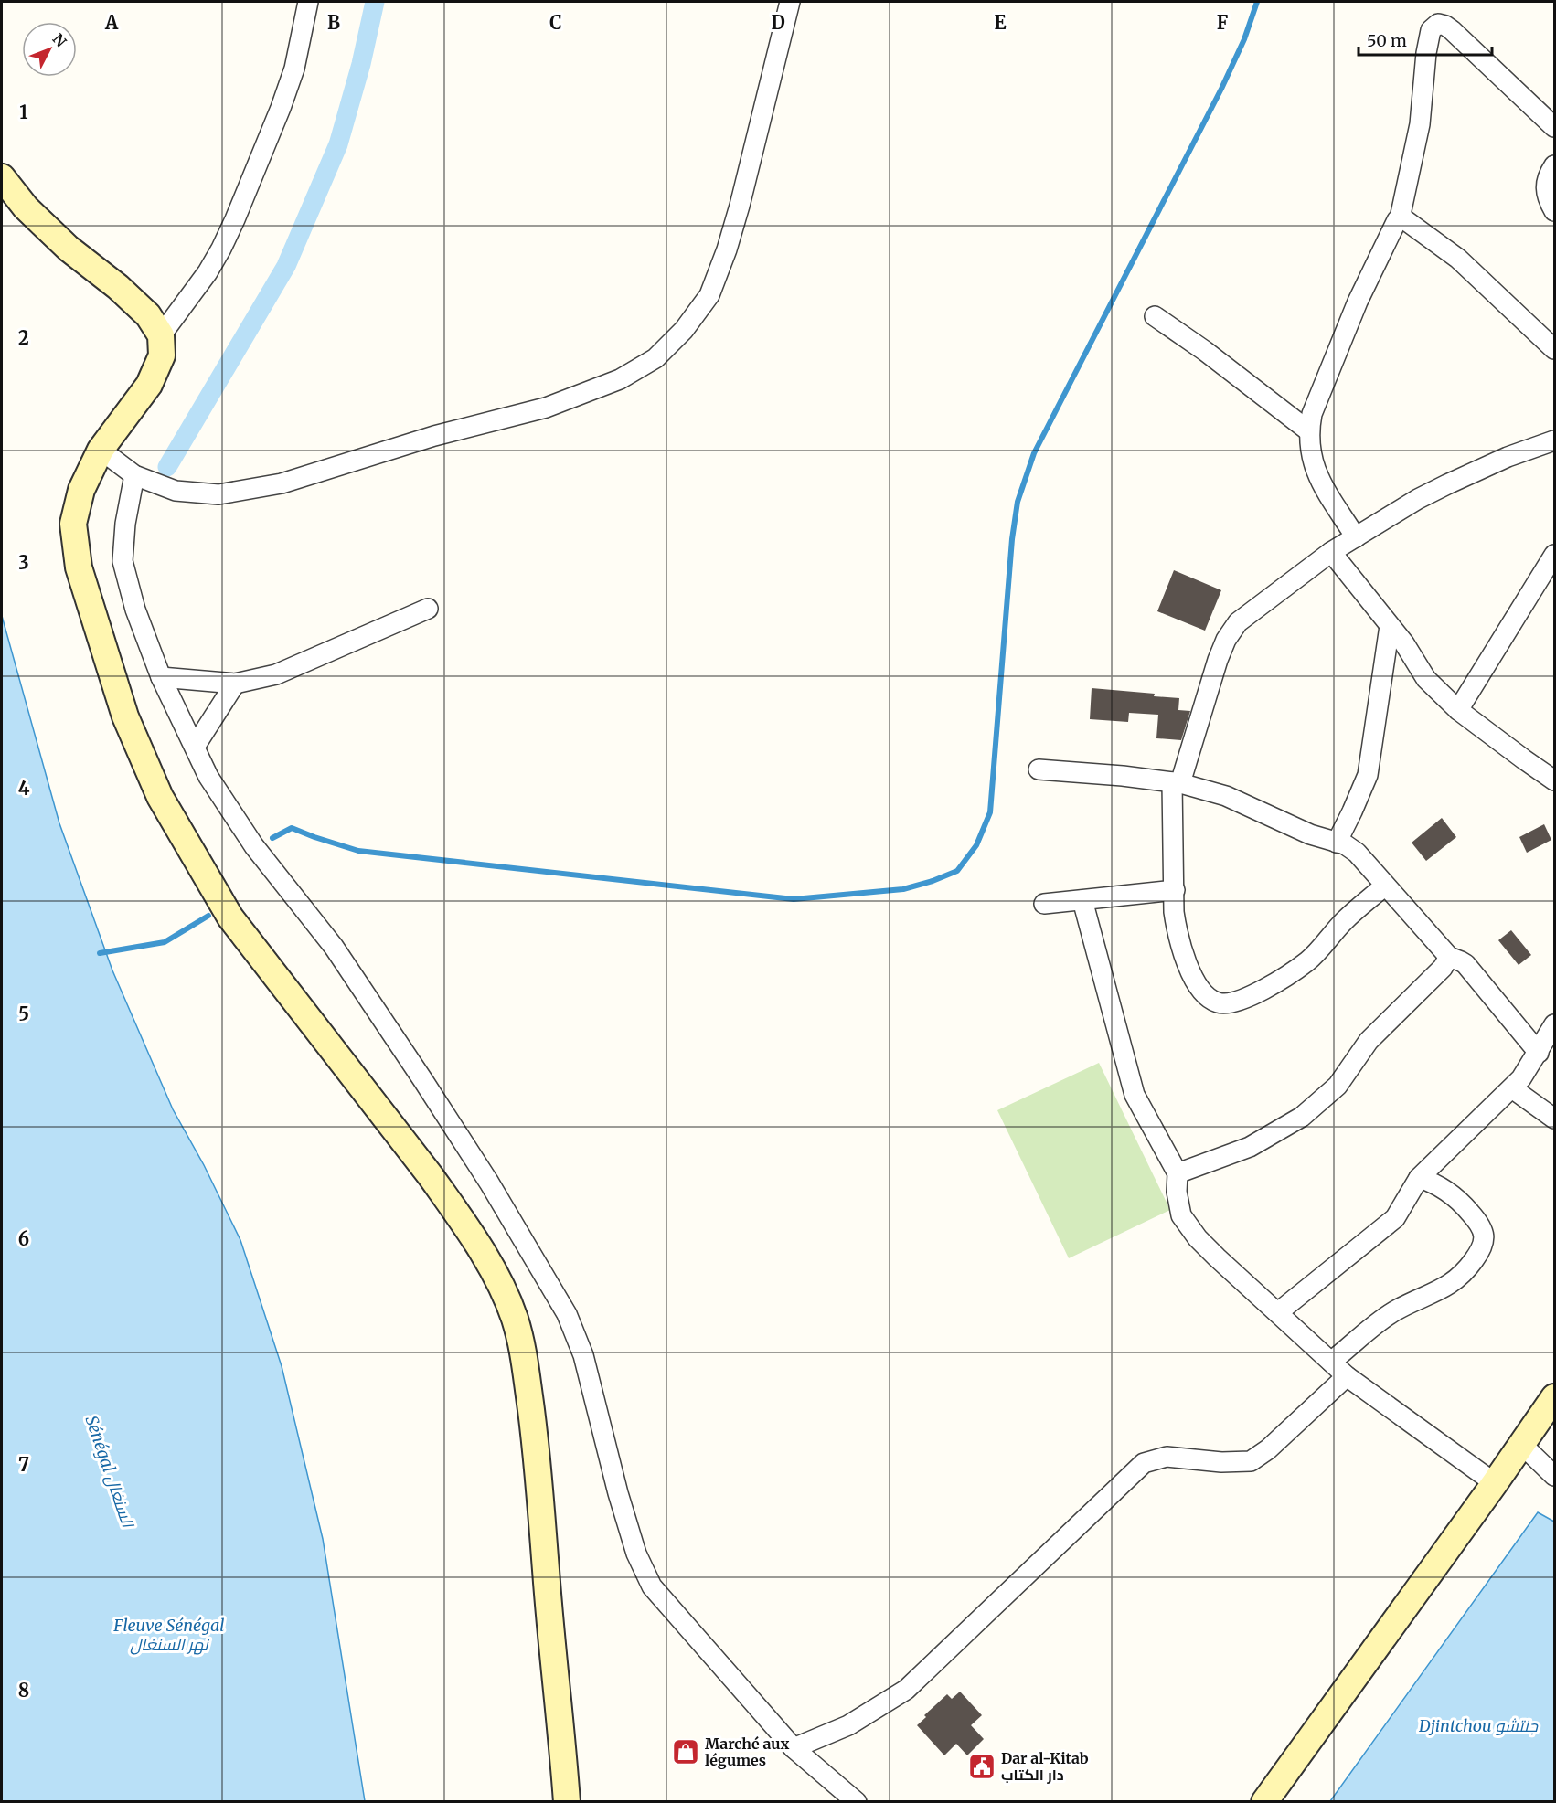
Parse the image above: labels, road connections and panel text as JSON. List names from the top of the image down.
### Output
{
  "water": ["Sénégal السنغال", "Fleuve Sénégal نهر السنغال", "Djintchou جنتشو"],
  "places": {
    "shop": ["Marché aux légumes"],
    "public building": ["Dar al-Kitab دار الكتاب"]
  },
  "scale_bar": "50 m",
  "north": "top right",
  "grid": {
    "columns": [
      "A",
      "B",
      "C",
      "D",
      "E",
      "F"
    ],
    "rows": [
      "1",
      "2",
      "3",
      "4",
      "5",
      "6",
      "7",
      "8"
    ]
  }
}
